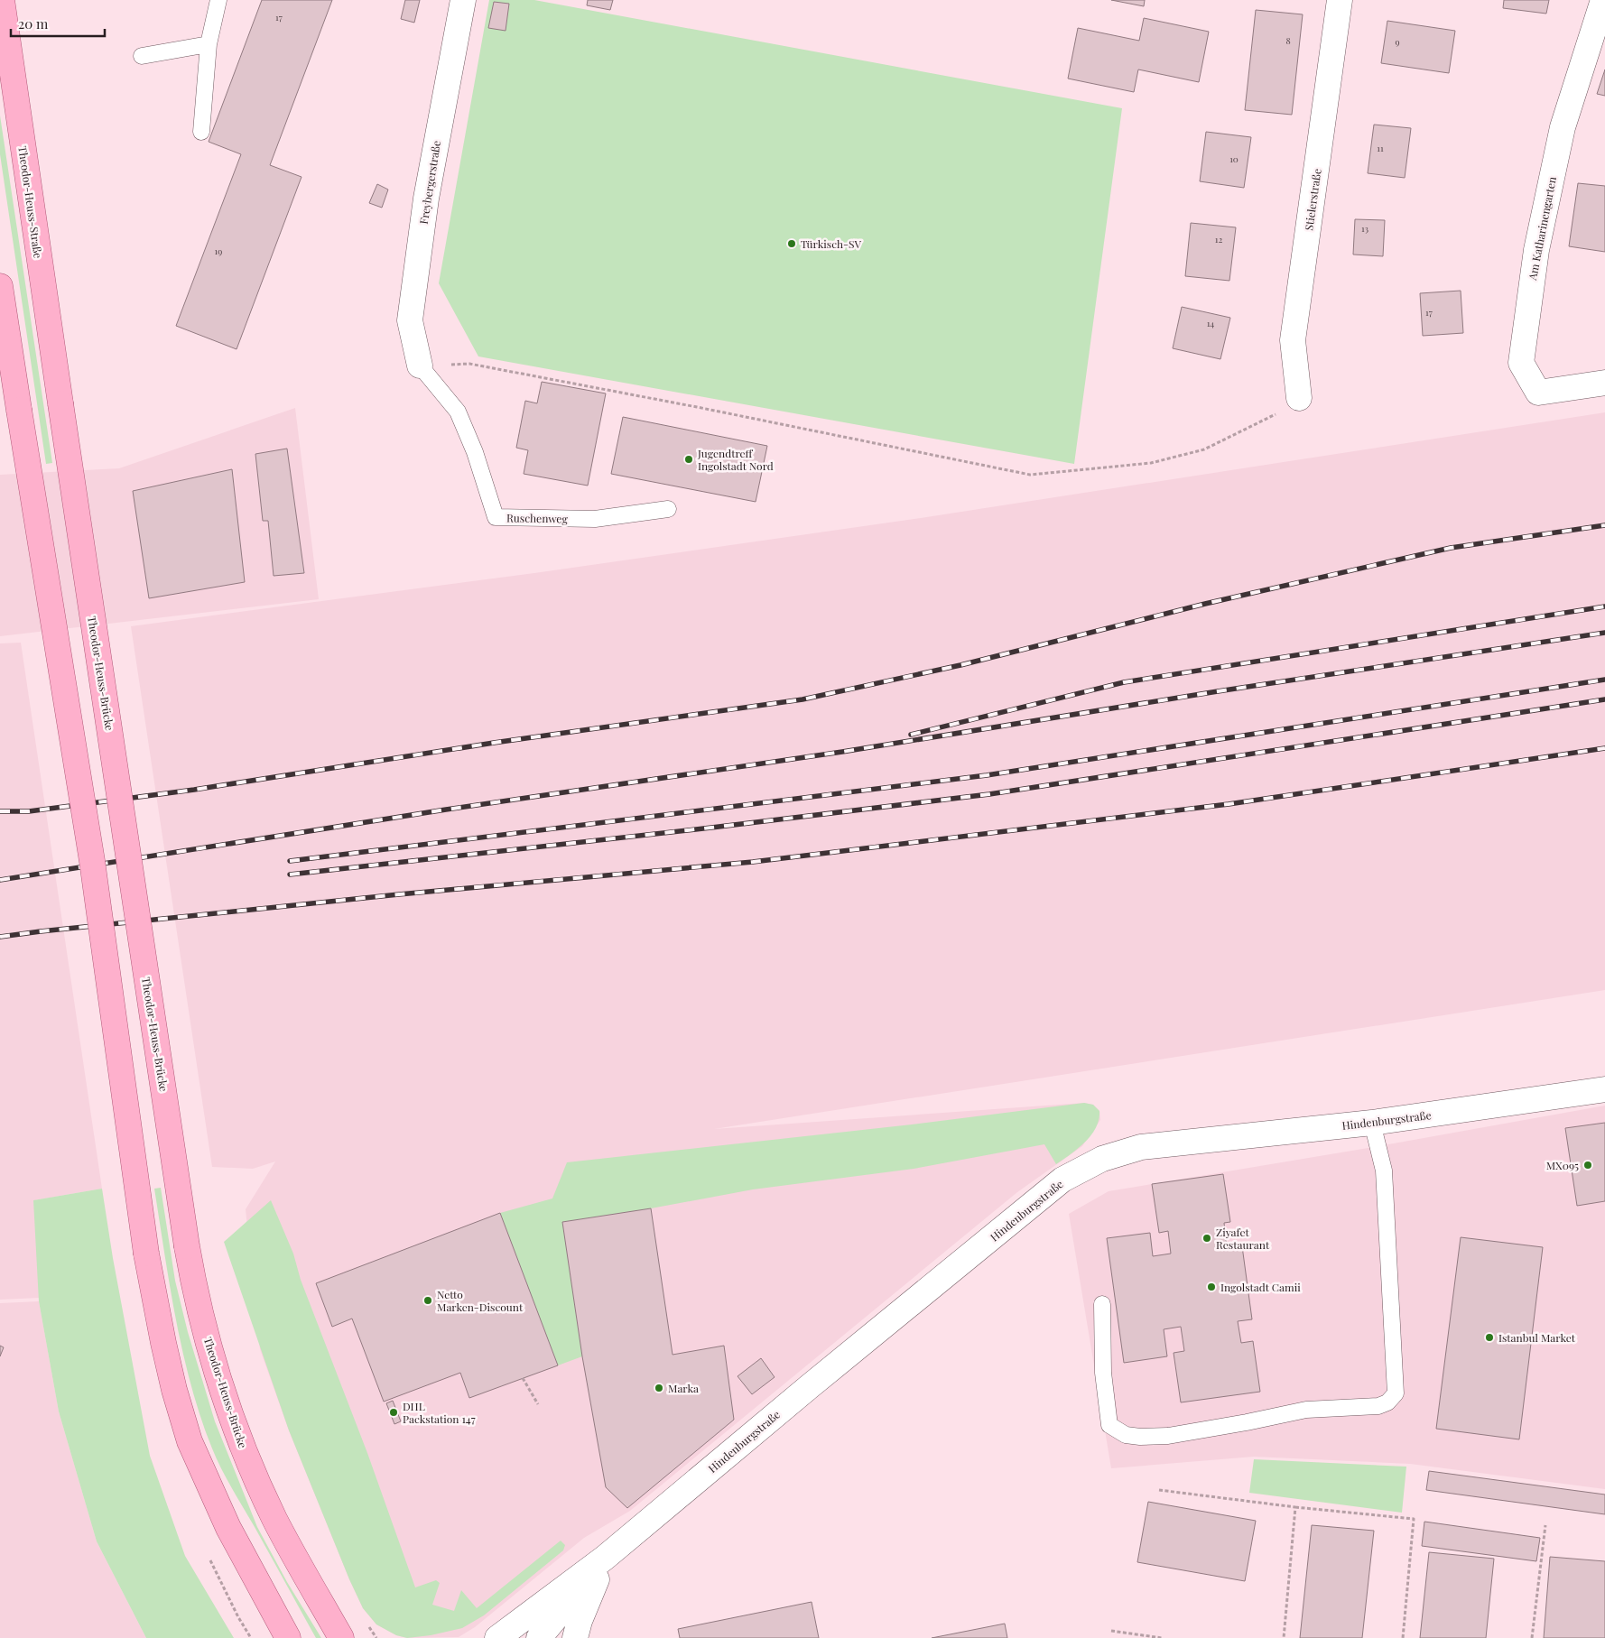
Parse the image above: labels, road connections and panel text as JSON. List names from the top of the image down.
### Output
{
  "streets": {
    "main road": ["Theodor-Heuss-Straße", "Theodor-Heuss-Brücke"],
    "street": [
      "Freybergerstraße",
      "Stielerstraße",
      "Am Katharinengarten",
      "Hindenburgstraße"
    ],
    "lane": ["Ruschenweg"]
  },
  "crossings": [
    ["Freybergerstraße", "Ruschenweg"],
    ["Theodor-Heuss-Straße", "Theodor-Heuss-Brücke"]
  ],
  "places": [
    "Türkisch-SV",
    "Jugendtreff Ingolstadt Nord",
    "MX095",
    "Ziyafet Restaurant",
    "Ingolstadt Camii",
    "Netto Marken-Discount",
    "Istanbul Market",
    "Marka",
    "DHL Packstation 147"
  ],
  "house_numbers": [
    "17",
    "8",
    "9",
    "11",
    "10",
    "13",
    "12",
    "19",
    "17",
    "14"
  ],
  "scale_bar": "20 m"
}
